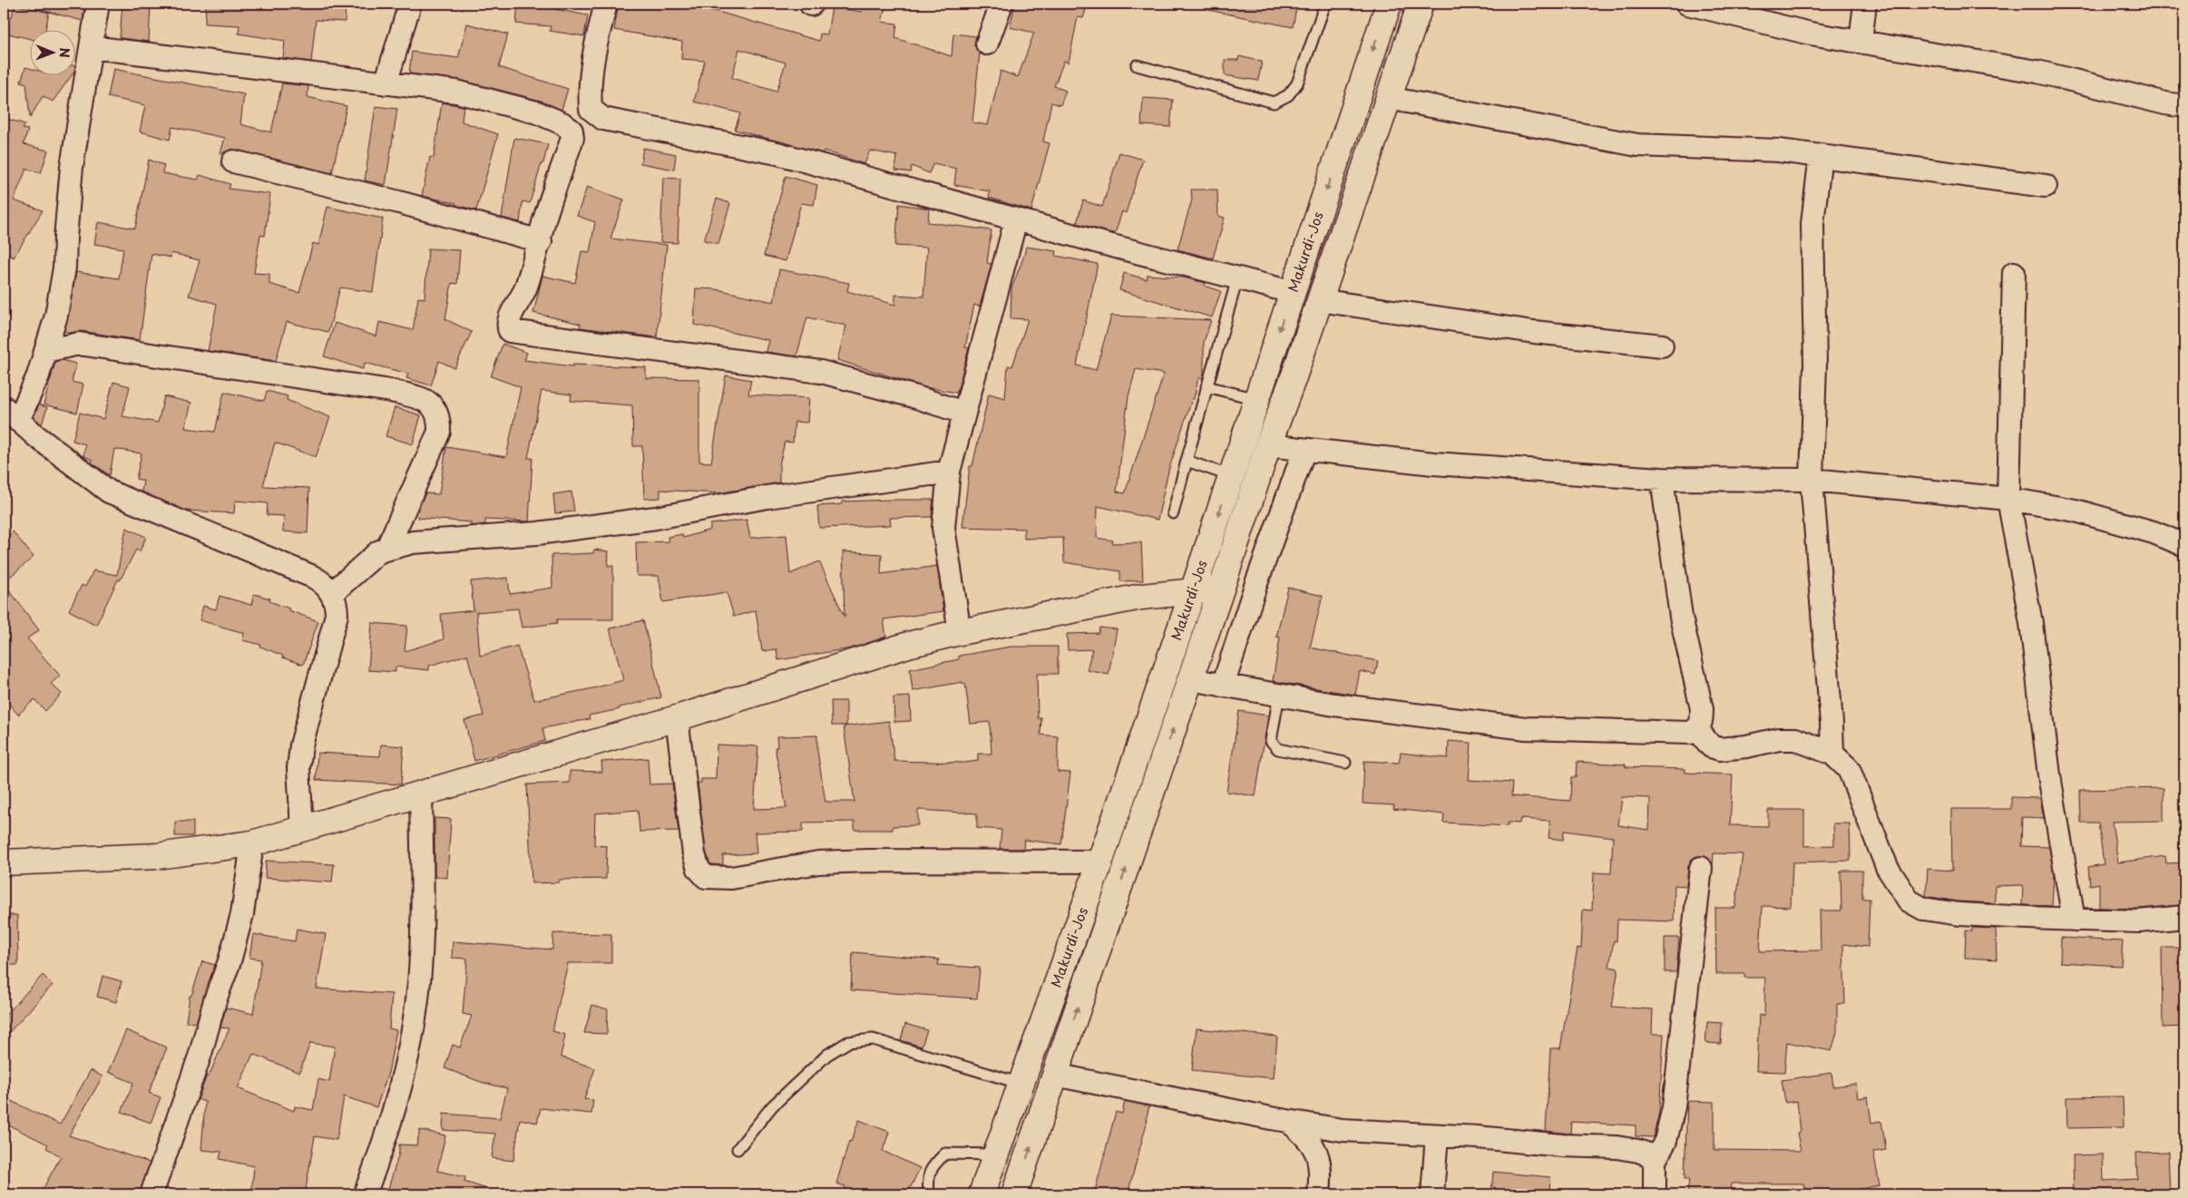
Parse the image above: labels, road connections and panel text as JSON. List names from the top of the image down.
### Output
{
  "streets": {
    "main road": ["Makurdi-Jos"]
  },
  "north": "right"
}
